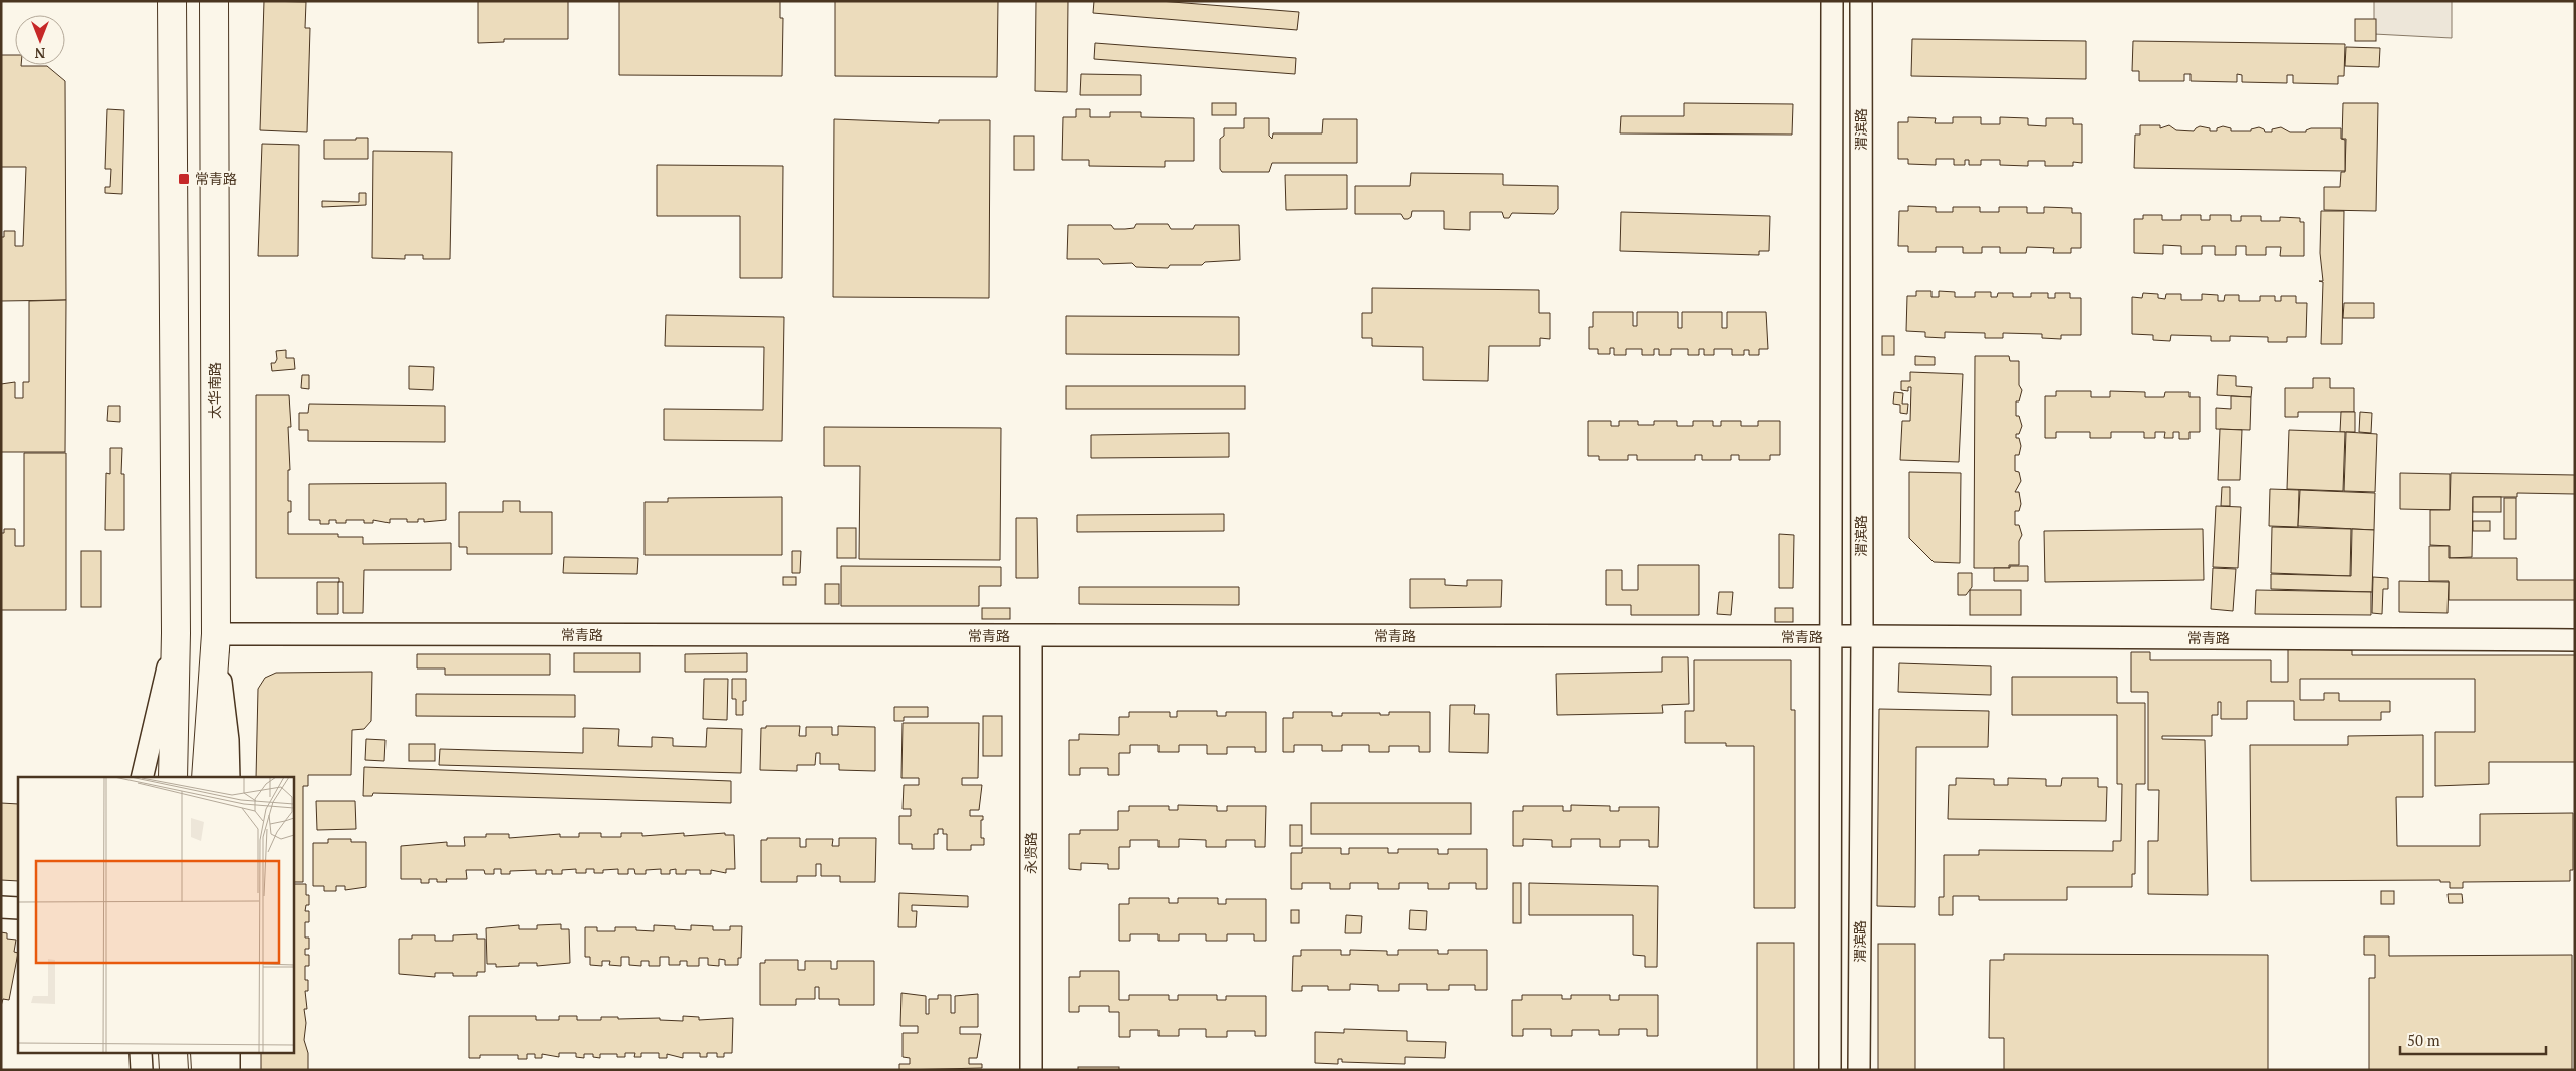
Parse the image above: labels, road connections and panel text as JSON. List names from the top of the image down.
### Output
{
  "streets": {
    "main road": ["太华南路"],
    "street": ["渭滨路", "常青路", "永贤路"]
  },
  "crossings": [
    ["渭滨路", "常青路"],
    ["太华南路", "常青路"],
    ["常青路", "永贤路"]
  ],
  "places": {
    "transit": ["常青路"]
  },
  "scale_bar": "50 m",
  "north": "bottom"
}
